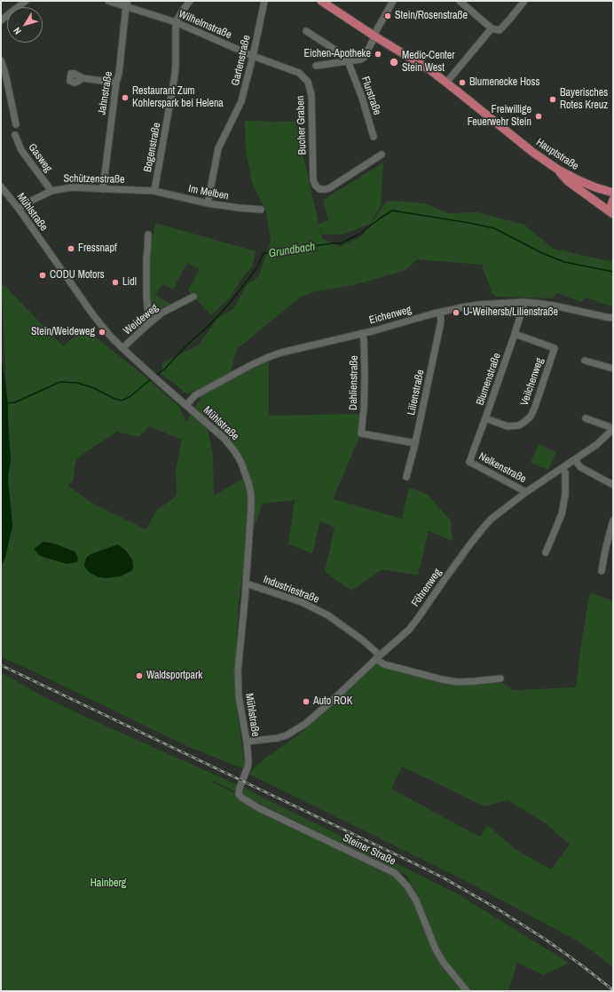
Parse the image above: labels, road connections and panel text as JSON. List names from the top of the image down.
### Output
{
  "streets": {
    "main road": ["Hauptstraße"],
    "street": [
      "Wilhelmstraße",
      "Gartenstraße",
      "Jahnstraße",
      "Flurstraße",
      "Bucher Graben",
      "Bogenstraße",
      "Gasweg",
      "Schützenstraße",
      "Im Melben",
      "Mühlstraße",
      "Eichenweg",
      "Weideweg",
      "Blumenstraße",
      "Veilchenweg",
      "Dahlienstraße",
      "Lilienstraße",
      "Nelkenstraße",
      "Föhrenweg",
      "Industriestraße",
      "Steiner Straße"
    ]
  },
  "crossings": [
    ["Wilhelmstraße", "Gartenstraße"],
    ["Wilhelmstraße", "Jahnstraße"],
    ["Wilhelmstraße", "Bucher Graben"],
    ["Wilhelmstraße", "Bogenstraße"],
    ["Gartenstraße", "Bucher Graben"],
    ["Gartenstraße", "Im Melben"],
    ["Jahnstraße", "Schützenstraße"],
    ["Bogenstraße", "Schützenstraße"],
    ["Bogenstraße", "Im Melben"],
    ["Gasweg", "Schützenstraße"],
    ["Schützenstraße", "Im Melben"],
    ["Schützenstraße", "Mühlstraße"],
    ["Mühlstraße", "Eichenweg"],
    ["Mühlstraße", "Weideweg"],
    ["Mühlstraße", "Föhrenweg"],
    ["Mühlstraße", "Industriestraße"],
    ["Mühlstraße", "Steiner Straße"],
    ["Eichenweg", "Blumenstraße"],
    ["Eichenweg", "Dahlienstraße"],
    ["Eichenweg", "Lilienstraße"],
    ["Blumenstraße", "Veilchenweg"],
    ["Blumenstraße", "Nelkenstraße"],
    ["Dahlienstraße", "Lilienstraße"],
    ["Nelkenstraße", "Föhrenweg"],
    ["Föhrenweg", "Industriestraße"]
  ],
  "water": ["Grundbach"],
  "parks": ["Hainberg"],
  "places": [
    "Stein/Rosenstraße",
    "Eichen-Apotheke",
    "Medic-Center Stein West",
    "Blumenecke Hoss",
    "Restaurant Zum Kohlerspark bei Helena",
    "Bayerisches Rotes Kreuz",
    "Freiwillige Feuerwehr Stein",
    "Fressnapf",
    "CODU Motors",
    "Lidl",
    "U-Weihersb/Lilienstraße",
    "Stein/Weideweg",
    "Waldsportpark",
    "Auto ROK"
  ],
  "north": "bottom left"
}
